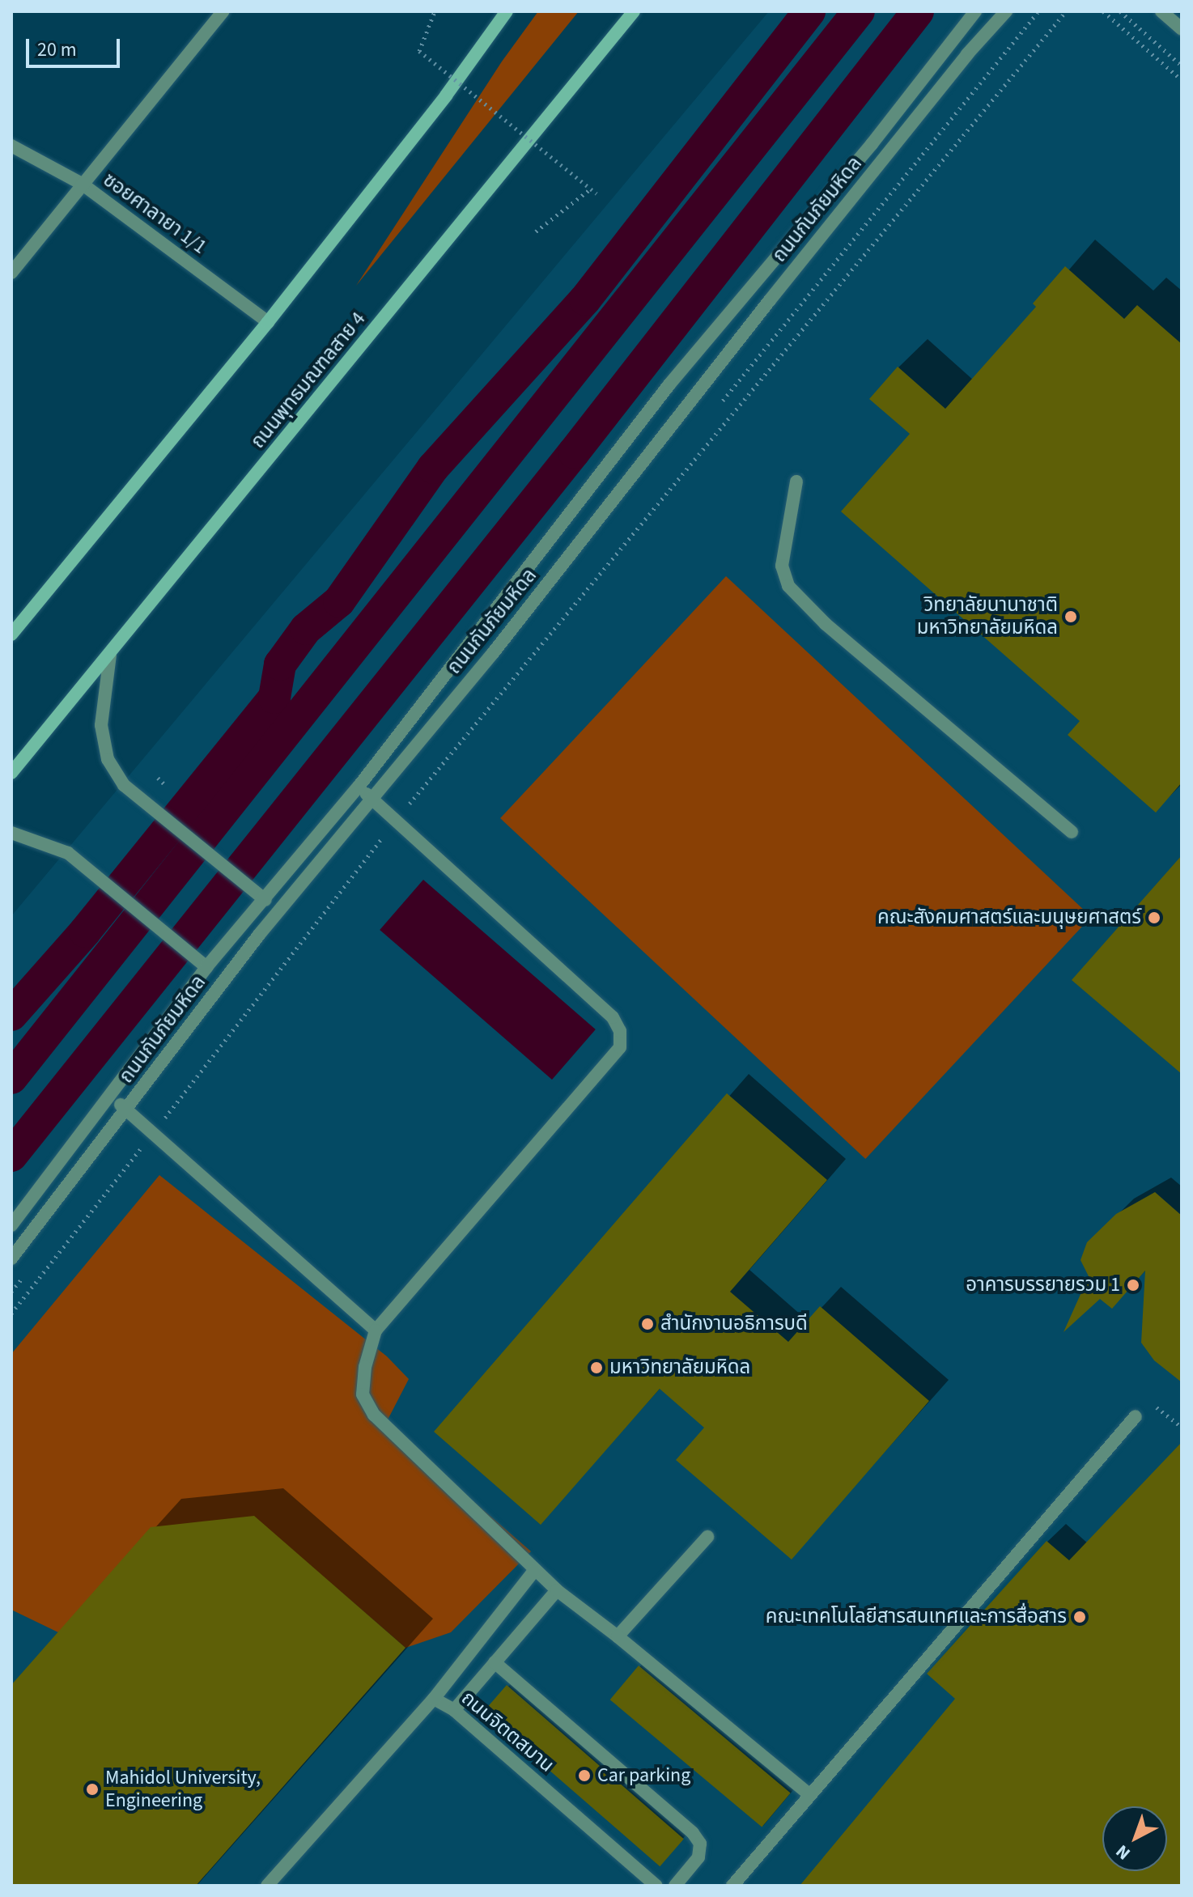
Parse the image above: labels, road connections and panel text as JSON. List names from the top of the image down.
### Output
{
  "streets": {
    "main road": ["ถนนพุทธมณฑลสาย 4"],
    "street": ["ถนนกันภัยมหิดล", "ซอยศาลายา 1/1", "ถนนจิตตสมาน"]
  },
  "places": [
    "วิทยาลัยนานาชาติ มหาวิทยาลัยมหิดล",
    "คณะสังคมศาสตร์และมนุษยศาสตร์",
    "อาคารบรรยายรวม 1",
    "สำนักงานอธิการบดี",
    "มหาวิทยาลัยมหิดล",
    "คณะเทคโนโลยีสารสนเทศและการสื่อสาร",
    "Car parking",
    "Mahidol University, Engineering"
  ],
  "scale_bar": "20 m",
  "north": "bottom left"
}
